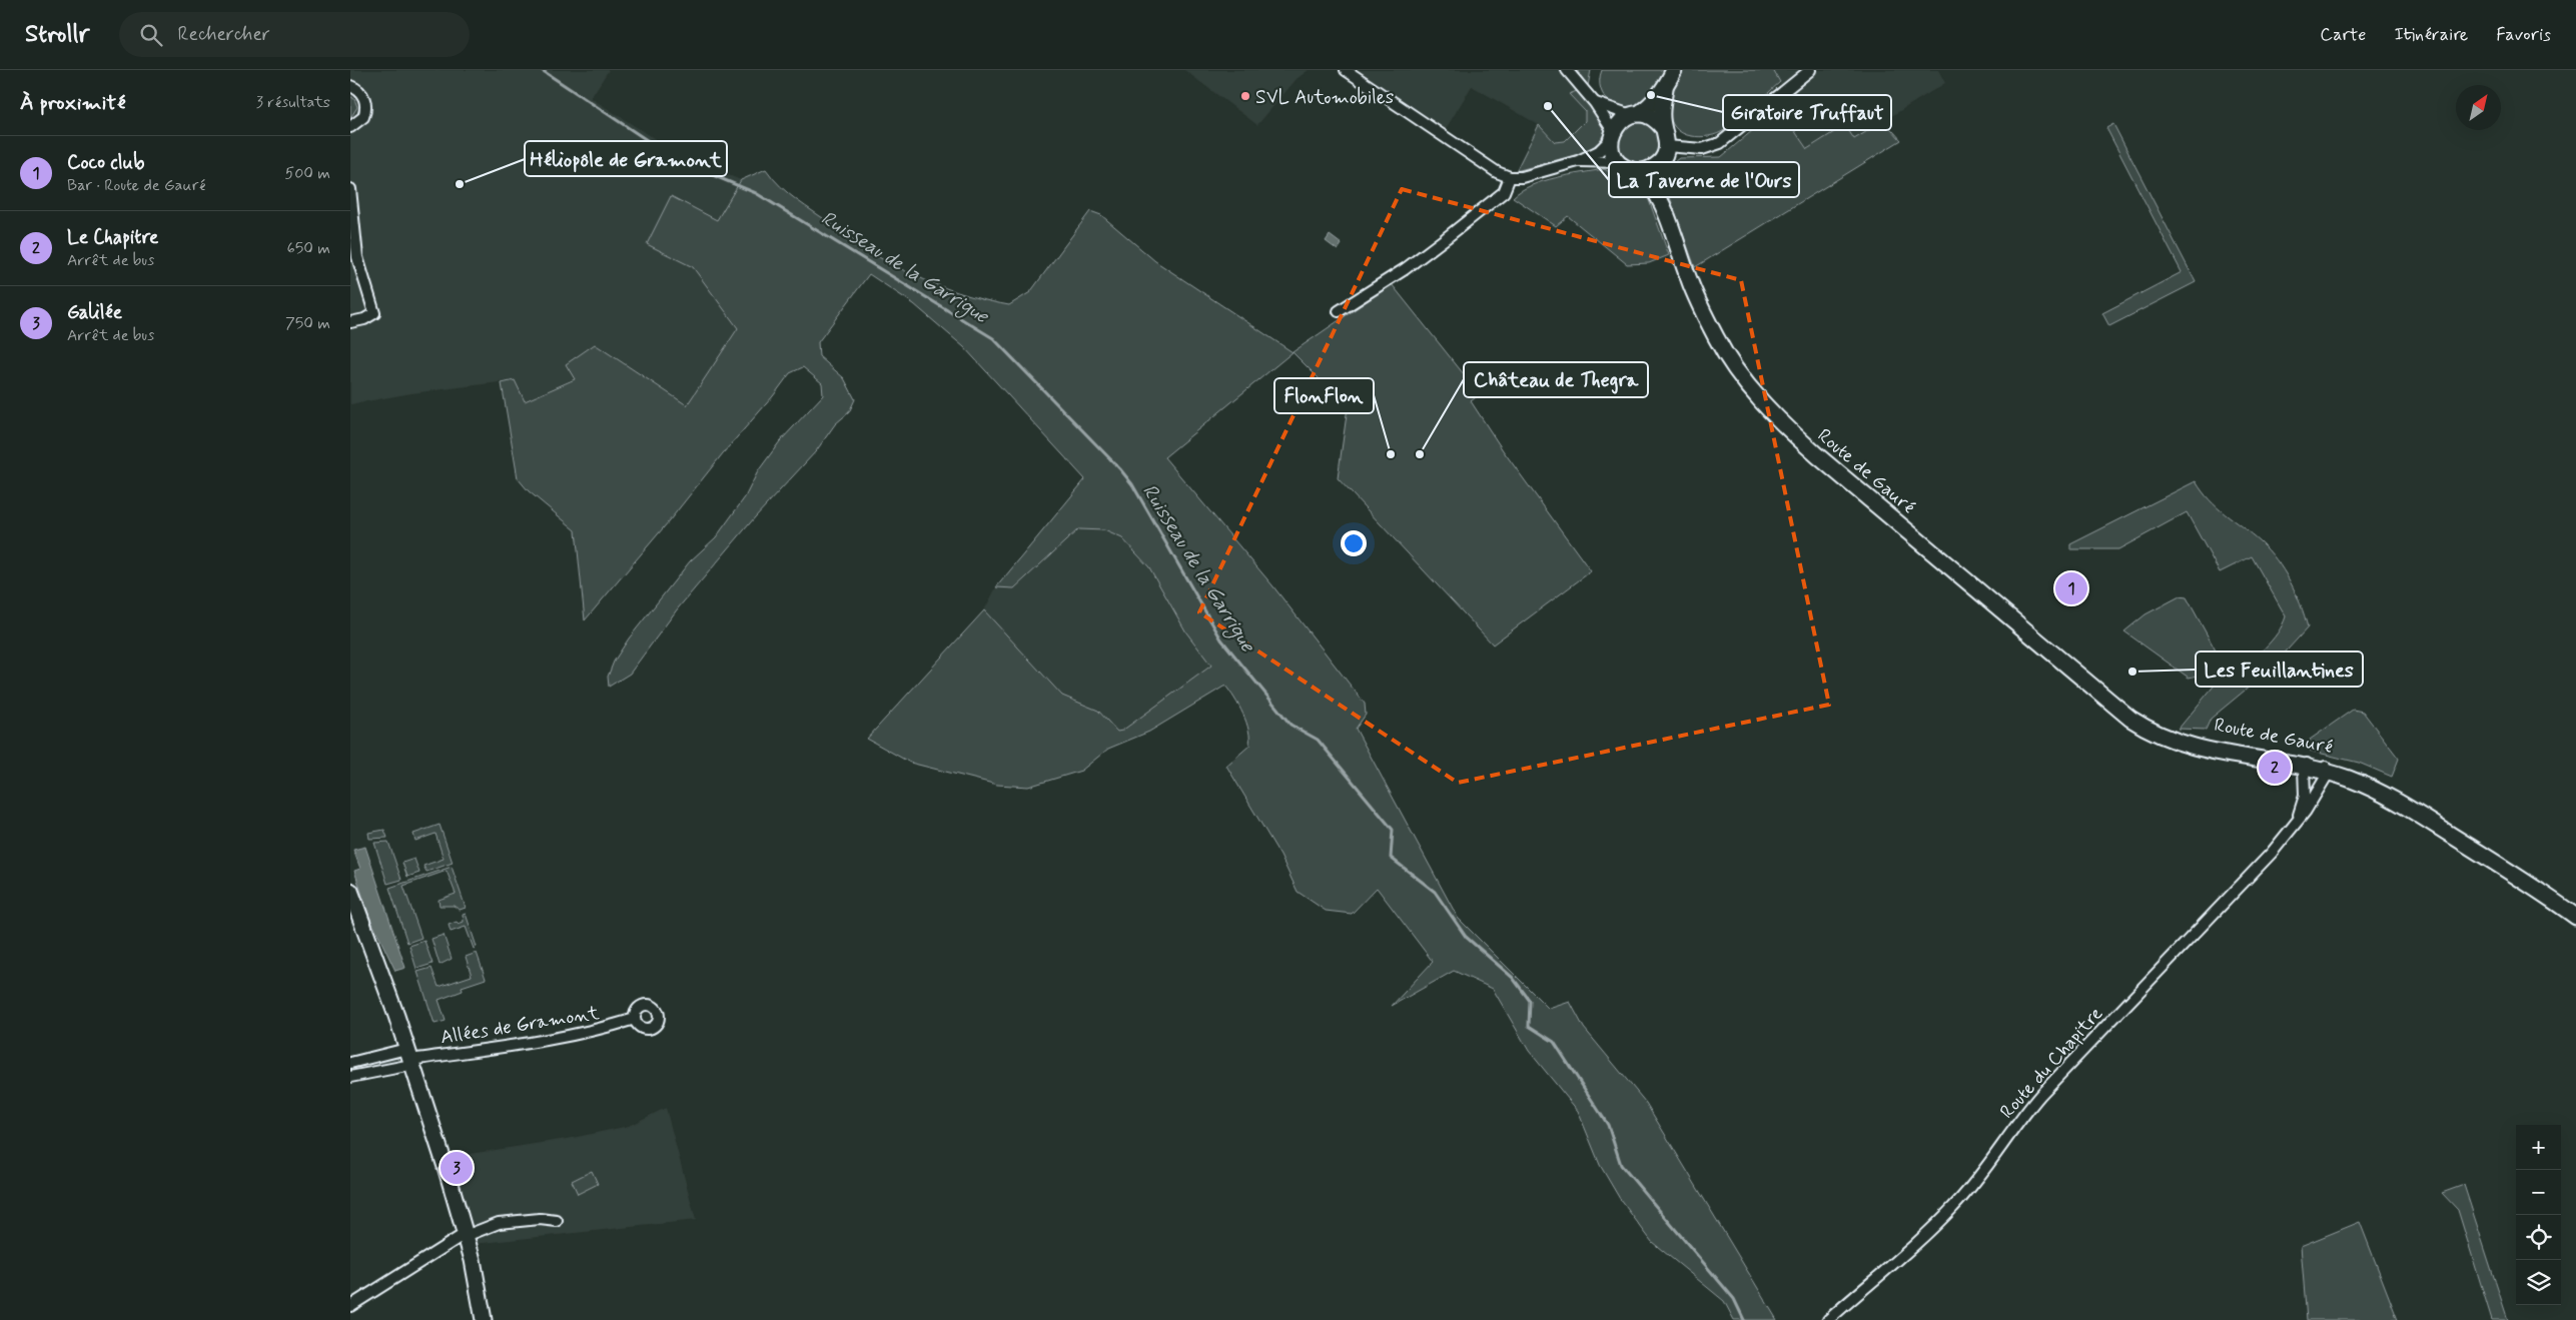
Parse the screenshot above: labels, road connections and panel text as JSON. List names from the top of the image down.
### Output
{
  "streets": {
    "street": ["Route de Gauré", "Allées de Gramont", "Route du Chapitre"]
  },
  "crossings": [
    ["Route de Gauré", "Route du Chapitre"]
  ],
  "water": ["Ruisseau de la Garrigue"],
  "places": [
    "Giratoire Truffaut",
    "SVL Automobiles",
    "La Taverne de l'Ours",
    "Héliopôle de Gramont",
    "FlonFlon",
    "Château de Thegra",
    "Les Feuillantines"
  ],
  "north": "top right",
  "page": {
    "header": "Strollr",
    "search": "Rechercher",
    "nav": ["Carte", "Itinéraire", "Favoris"],
    "heading": ["À proximité", "3 résultats"],
    "list": [
      {
        "mark": "1",
        "name": "Coco club",
        "note": "Bar · Route de Gauré",
        "value": "500 m"
      },
      {
        "mark": "2",
        "name": "Le Chapitre",
        "note": "Arrêt de bus",
        "value": "650 m"
      },
      {
        "mark": "3",
        "name": "Galilée",
        "note": "Arrêt de bus",
        "value": "750 m"
      }
    ],
    "pins": ["1", "2", "3"],
    "map_buttons": ["+", "−"]
  }
}
